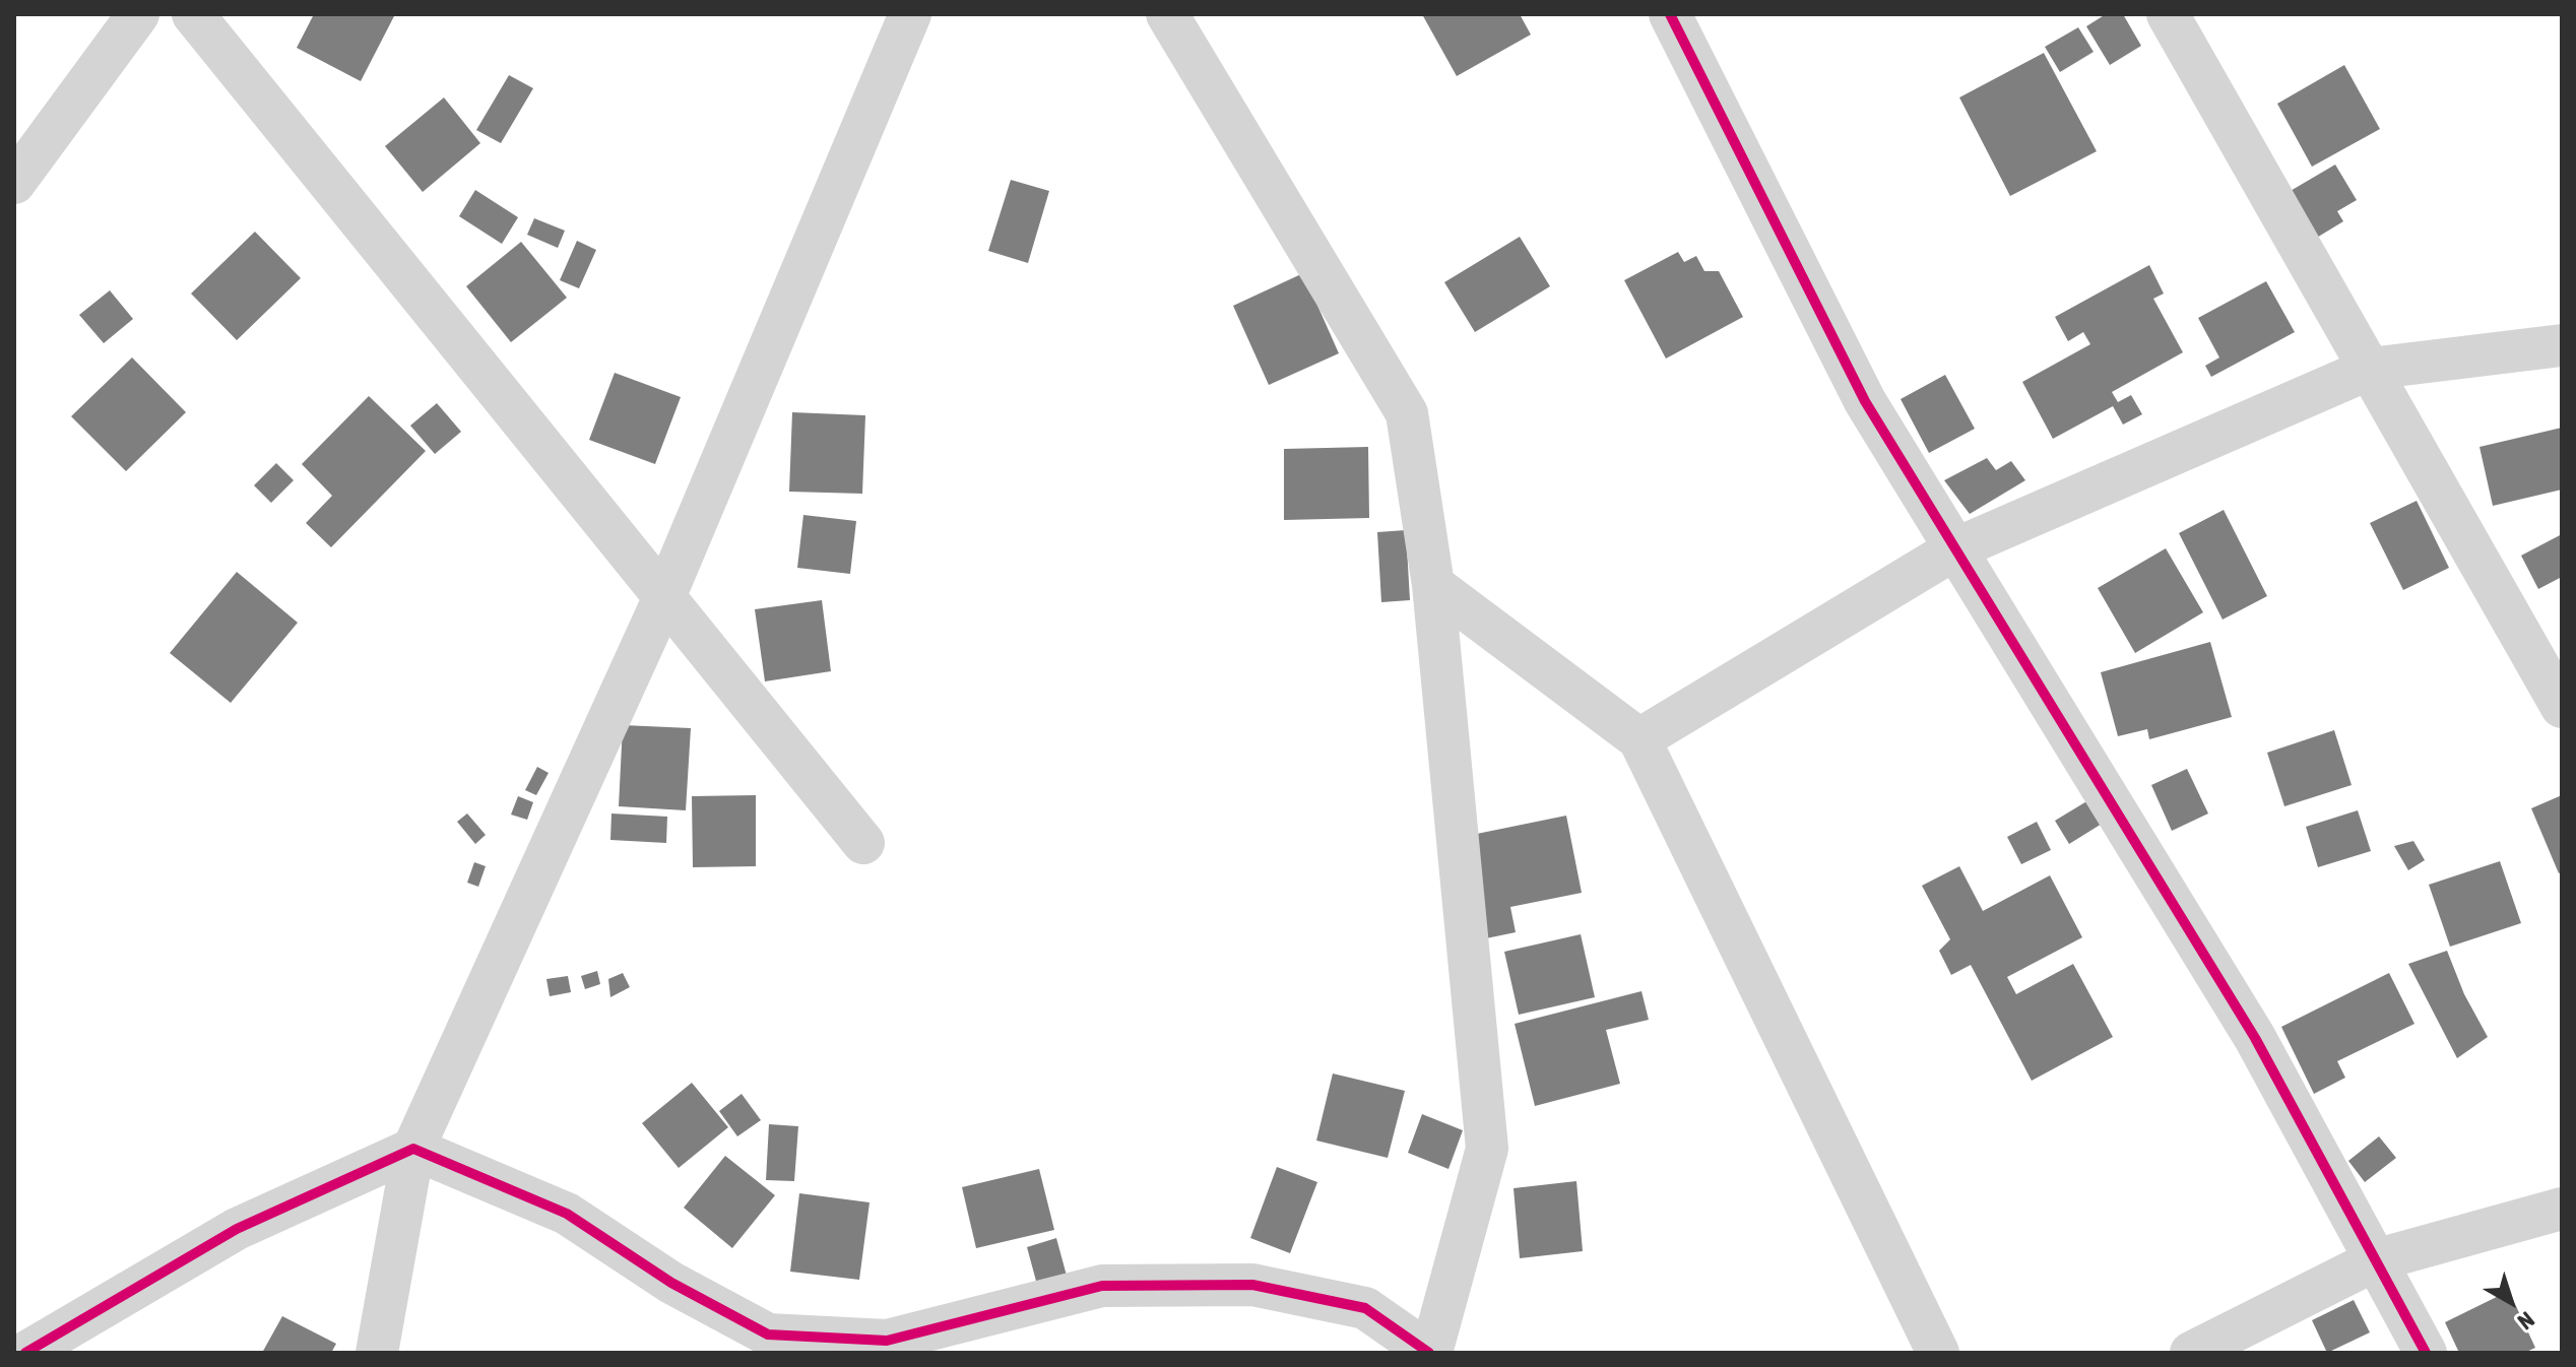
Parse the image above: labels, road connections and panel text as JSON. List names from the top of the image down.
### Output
{
  "north": "bottom right"
}
